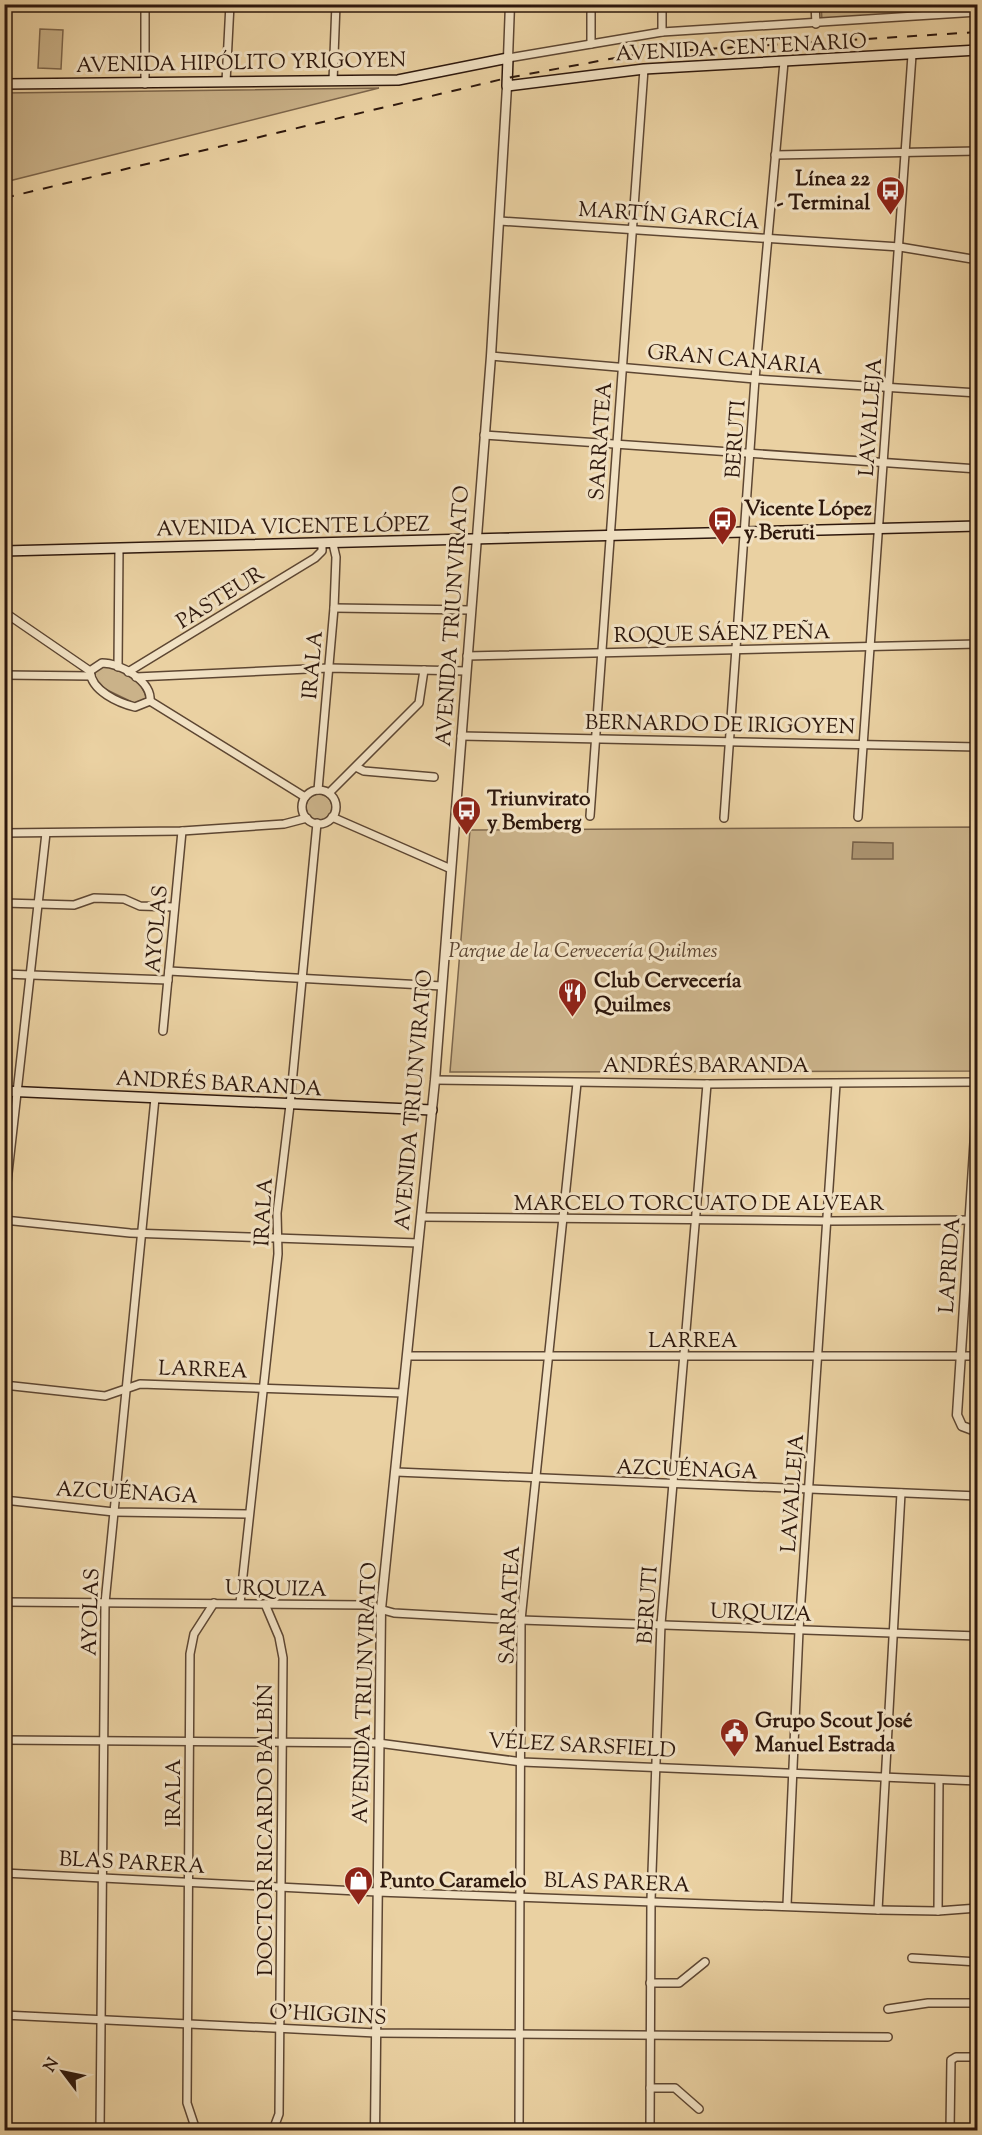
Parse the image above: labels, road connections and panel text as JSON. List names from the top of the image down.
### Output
{
  "streets": {
    "main road": [
      "AVENIDA CENTENARIO",
      "AVENIDA HIPÓLITO YRIGOYEN",
      "AVENIDA VICENTE LÓPEZ",
      "AVENIDA TRIUNVIRATO",
      "ANDRÉS BARANDA"
    ],
    "street": [
      "MARTÍN GARCÍA",
      "GRAN CANARIA",
      "LAVALLEJA",
      "BERUTI",
      "SARRATEA",
      "PASTEUR",
      "ROQUE SÁENZ PEÑA",
      "IRALA",
      "BERNARDO DE IRIGOYEN",
      "AYOLAS",
      "MARCELO TORCUATO DE ALVEAR",
      "LAPRIDA",
      "LARREA",
      "AZCUÉNAGA",
      "URQUIZA",
      "VÉLEZ SARSFIELD",
      "DOCTOR RICARDO BALBÍN",
      "BLAS PARERA",
      "O'HIGGINS"
    ]
  },
  "crossings": [
    ["AVENIDA CENTENARIO", "LAVALLEJA"],
    ["AVENIDA CENTENARIO", "BERUTI"],
    ["AVENIDA CENTENARIO", "SARRATEA"],
    ["AVENIDA CENTENARIO", "AVENIDA TRIUNVIRATO"],
    ["AVENIDA HIPÓLITO YRIGOYEN", "AVENIDA TRIUNVIRATO"],
    ["MARTÍN GARCÍA", "LAVALLEJA"],
    ["MARTÍN GARCÍA", "BERUTI"],
    ["MARTÍN GARCÍA", "SARRATEA"],
    ["MARTÍN GARCÍA", "AVENIDA TRIUNVIRATO"],
    ["GRAN CANARIA", "LAVALLEJA"],
    ["GRAN CANARIA", "BERUTI"],
    ["GRAN CANARIA", "SARRATEA"],
    ["GRAN CANARIA", "AVENIDA TRIUNVIRATO"],
    ["LAVALLEJA", "AVENIDA VICENTE LÓPEZ"],
    ["LAVALLEJA", "ROQUE SÁENZ PEÑA"],
    ["LAVALLEJA", "BERNARDO DE IRIGOYEN"],
    ["LAVALLEJA", "ANDRÉS BARANDA"],
    ["LAVALLEJA", "MARCELO TORCUATO DE ALVEAR"],
    ["LAVALLEJA", "LARREA"],
    ["LAVALLEJA", "AZCUÉNAGA"],
    ["LAVALLEJA", "URQUIZA"],
    ["LAVALLEJA", "VÉLEZ SARSFIELD"],
    ["LAVALLEJA", "BLAS PARERA"],
    ["BERUTI", "AVENIDA VICENTE LÓPEZ"],
    ["BERUTI", "ROQUE SÁENZ PEÑA"],
    ["BERUTI", "BERNARDO DE IRIGOYEN"],
    ["BERUTI", "ANDRÉS BARANDA"],
    ["BERUTI", "MARCELO TORCUATO DE ALVEAR"],
    ["BERUTI", "LARREA"],
    ["BERUTI", "AZCUÉNAGA"],
    ["BERUTI", "URQUIZA"],
    ["BERUTI", "VÉLEZ SARSFIELD"],
    ["BERUTI", "BLAS PARERA"],
    ["BERUTI", "O'HIGGINS"],
    ["SARRATEA", "AVENIDA VICENTE LÓPEZ"],
    ["SARRATEA", "ROQUE SÁENZ PEÑA"],
    ["SARRATEA", "BERNARDO DE IRIGOYEN"],
    ["SARRATEA", "ANDRÉS BARANDA"],
    ["SARRATEA", "MARCELO TORCUATO DE ALVEAR"],
    ["SARRATEA", "LARREA"],
    ["SARRATEA", "AZCUÉNAGA"],
    ["SARRATEA", "URQUIZA"],
    ["SARRATEA", "VÉLEZ SARSFIELD"],
    ["SARRATEA", "BLAS PARERA"],
    ["SARRATEA", "O'HIGGINS"],
    ["AVENIDA VICENTE LÓPEZ", "PASTEUR"],
    ["AVENIDA VICENTE LÓPEZ", "AVENIDA TRIUNVIRATO"],
    ["AVENIDA VICENTE LÓPEZ", "IRALA"],
    ["AVENIDA TRIUNVIRATO", "ROQUE SÁENZ PEÑA"],
    ["AVENIDA TRIUNVIRATO", "BERNARDO DE IRIGOYEN"],
    ["AVENIDA TRIUNVIRATO", "ANDRÉS BARANDA"],
    ["AVENIDA TRIUNVIRATO", "MARCELO TORCUATO DE ALVEAR"],
    ["AVENIDA TRIUNVIRATO", "LARREA"],
    ["AVENIDA TRIUNVIRATO", "AZCUÉNAGA"],
    ["AVENIDA TRIUNVIRATO", "URQUIZA"],
    ["AVENIDA TRIUNVIRATO", "VÉLEZ SARSFIELD"],
    ["AVENIDA TRIUNVIRATO", "BLAS PARERA"],
    ["AVENIDA TRIUNVIRATO", "O'HIGGINS"],
    ["IRALA", "ANDRÉS BARANDA"],
    ["IRALA", "LARREA"],
    ["IRALA", "AZCUÉNAGA"],
    ["IRALA", "URQUIZA"],
    ["IRALA", "VÉLEZ SARSFIELD"],
    ["IRALA", "BLAS PARERA"],
    ["IRALA", "O'HIGGINS"],
    ["AYOLAS", "ANDRÉS BARANDA"],
    ["AYOLAS", "LARREA"],
    ["AYOLAS", "AZCUÉNAGA"],
    ["AYOLAS", "URQUIZA"],
    ["AYOLAS", "VÉLEZ SARSFIELD"],
    ["AYOLAS", "BLAS PARERA"],
    ["AYOLAS", "O'HIGGINS"],
    ["MARCELO TORCUATO DE ALVEAR", "LAPRIDA"],
    ["LAPRIDA", "LARREA"],
    ["URQUIZA", "DOCTOR RICARDO BALBÍN"],
    ["VÉLEZ SARSFIELD", "DOCTOR RICARDO BALBÍN"],
    ["DOCTOR RICARDO BALBÍN", "BLAS PARERA"],
    ["DOCTOR RICARDO BALBÍN", "O'HIGGINS"]
  ],
  "parks": ["Parque de la Cervecería Quilmes"],
  "places": {
    "bus stop": ["Línea 22 - Terminal", "Vicente López y Beruti", "Triunvirato y Bemberg"],
    "restaurant": ["Club Cervecería Quilmes"],
    "public building": ["Grupo Scout José Manuel Estrada"],
    "shop": ["Punto Caramelo"]
  },
  "north": "top left"
}
